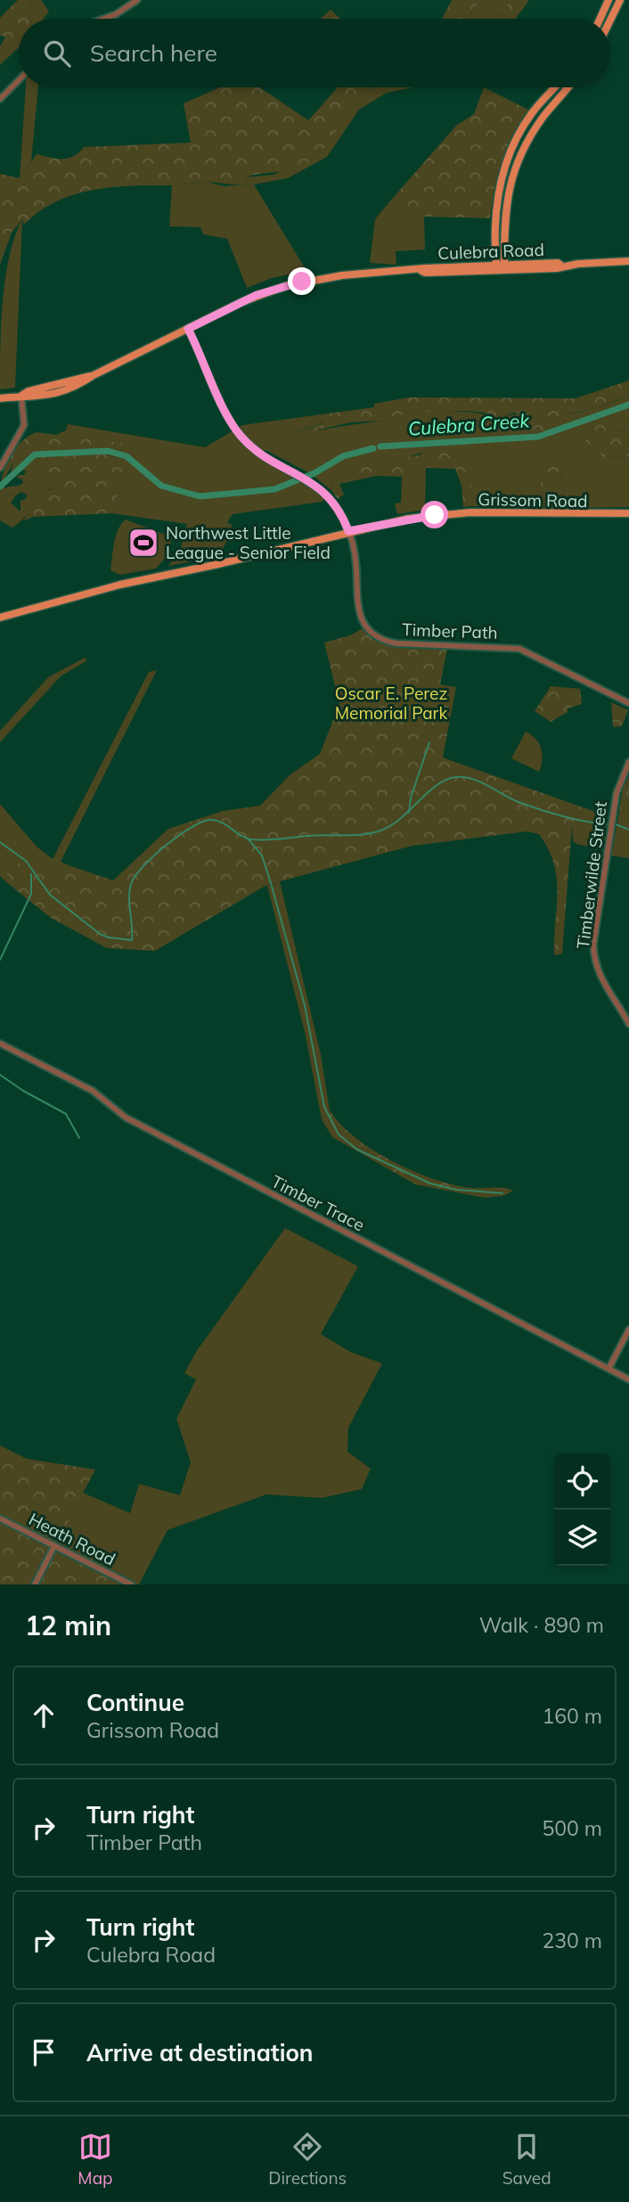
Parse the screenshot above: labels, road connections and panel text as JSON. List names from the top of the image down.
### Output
{
  "streets": {
    "main road": ["Culebra Road", "Grissom Road"],
    "street": [
      "Timber Path",
      "Timberwilde Street",
      "Timber Trace",
      "Heath Road"
    ]
  },
  "crossings": [
    ["Culebra Road", "Timber Path"],
    ["Grissom Road", "Timber Path"]
  ],
  "water": ["Culebra Creek"],
  "parks": ["Oscar E. Perez Memorial Park"],
  "places": {
    "sports": ["Northwest Little League - Senior Field"]
  },
  "page": {
    "search": "Search here",
    "heading": ["12 min", "Walk · 890 m"],
    "list": [
      ["Continue", "Grissom Road", "160 m"],
      ["Turn right", "Timber Path", "500 m"],
      ["Turn right", "Culebra Road", "230 m"],
      "Arrive at destination"
    ],
    "nav": ["Map", "Directions", "Saved"]
  }
}
